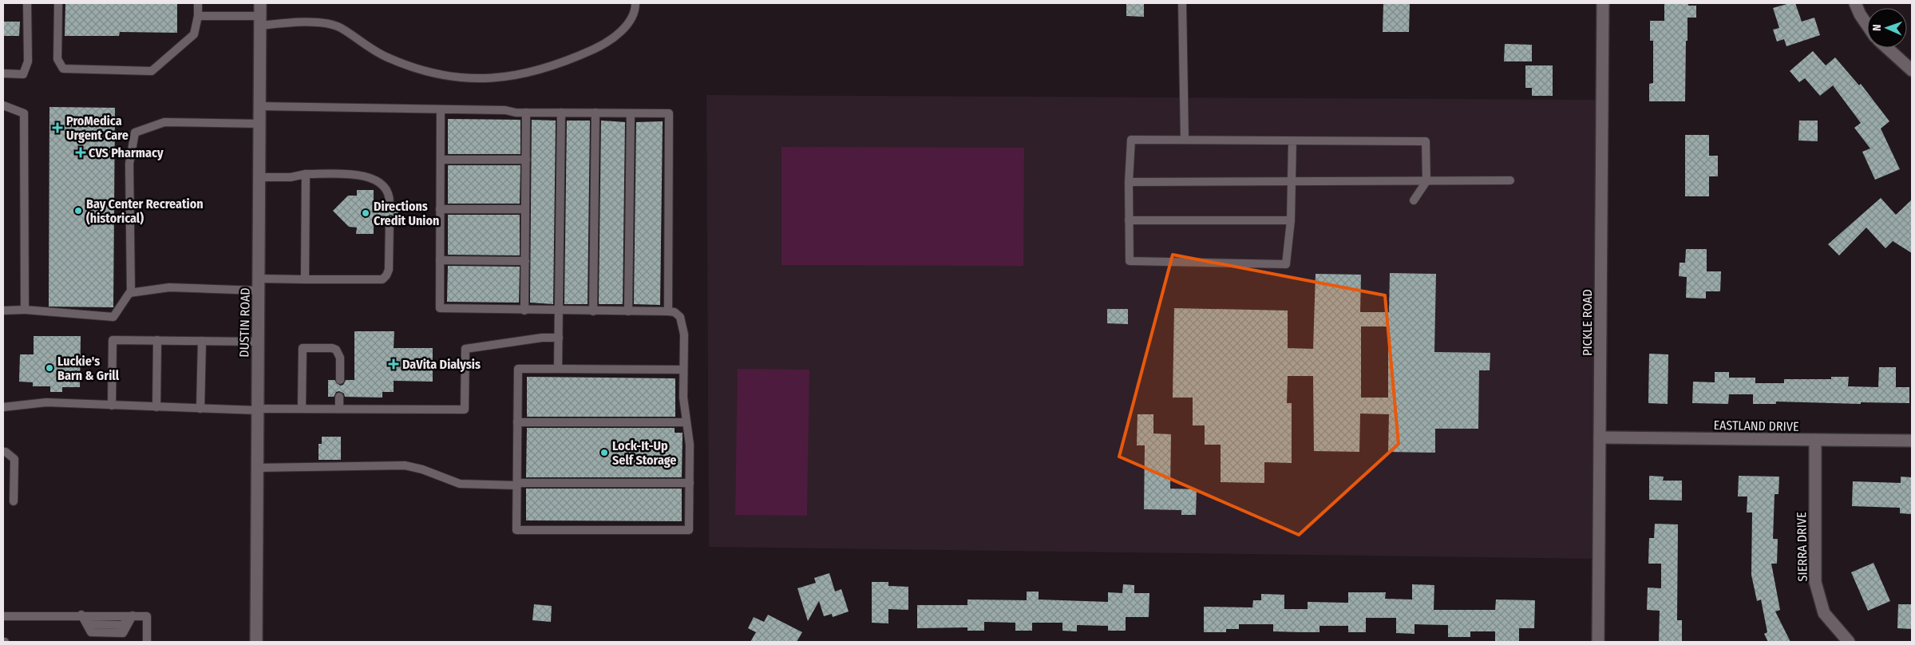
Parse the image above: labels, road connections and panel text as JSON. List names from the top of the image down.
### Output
{
  "streets": {
    "street": [
      "DUSTIN ROAD",
      "PICKLE ROAD",
      "EASTLAND DRIVE",
      "SIERRA DRIVE"
    ]
  },
  "crossings": [
    ["PICKLE ROAD", "EASTLAND DRIVE"],
    ["EASTLAND DRIVE", "SIERRA DRIVE"]
  ],
  "places": {
    "health": ["ProMedica Urgent Care", "CVS Pharmacy", "DaVita Dialysis"],
    "other": [
      "Bay Center Recreation (historical)",
      "Directions Credit Union",
      "Luckie's Barn & Grill",
      "Lock-It-Up Self Storage"
    ]
  },
  "north": "left"
}
